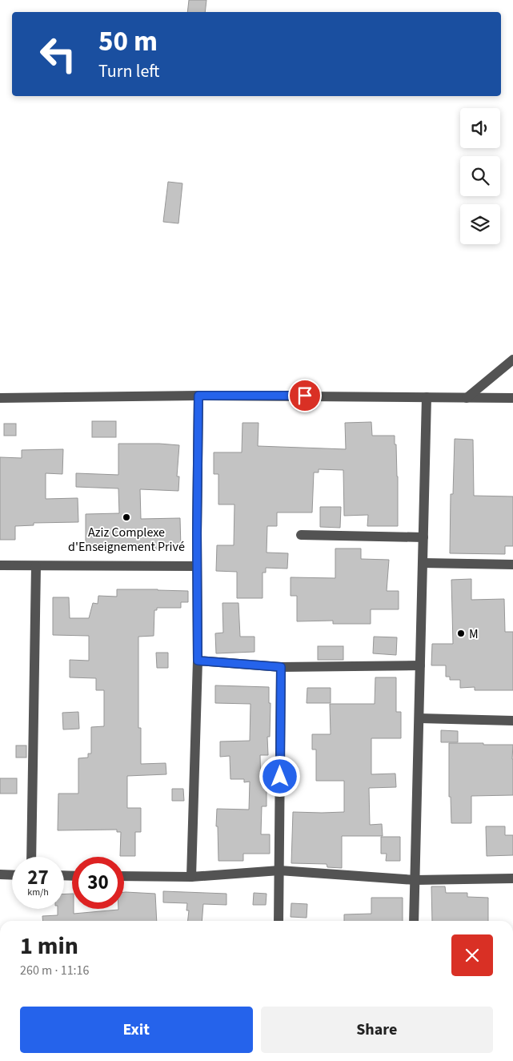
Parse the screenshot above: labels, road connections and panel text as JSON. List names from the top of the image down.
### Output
{
  "places": ["Aziz Complexe d'Enseignement Privé", "M"],
  "page": {
    "turn": ["50 m", "Turn left"],
    "speed": "27 km/h",
    "limit": "30",
    "heading": ["1 min", "260 m · 11:16"],
    "buttons": ["Exit", "Share"]
  }
}
